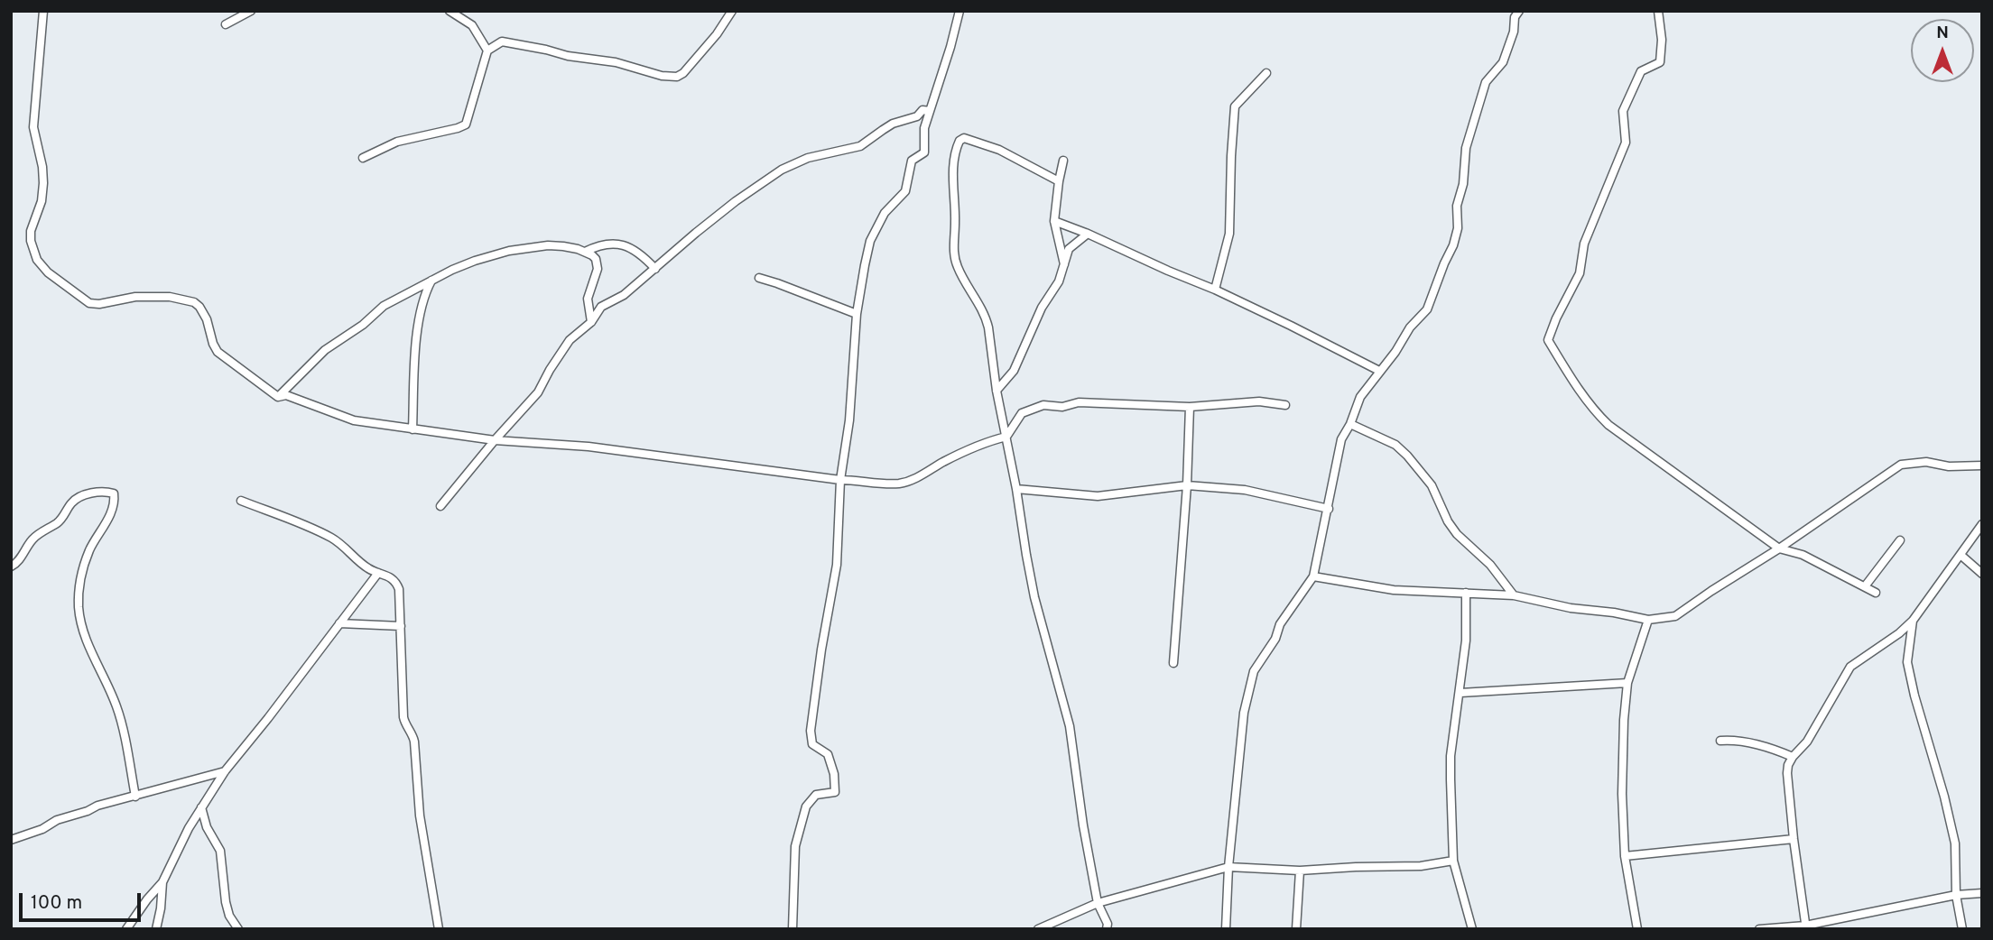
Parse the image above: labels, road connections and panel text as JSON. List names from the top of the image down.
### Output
{
  "scale_bar": "100 m",
  "north": "top"
}
